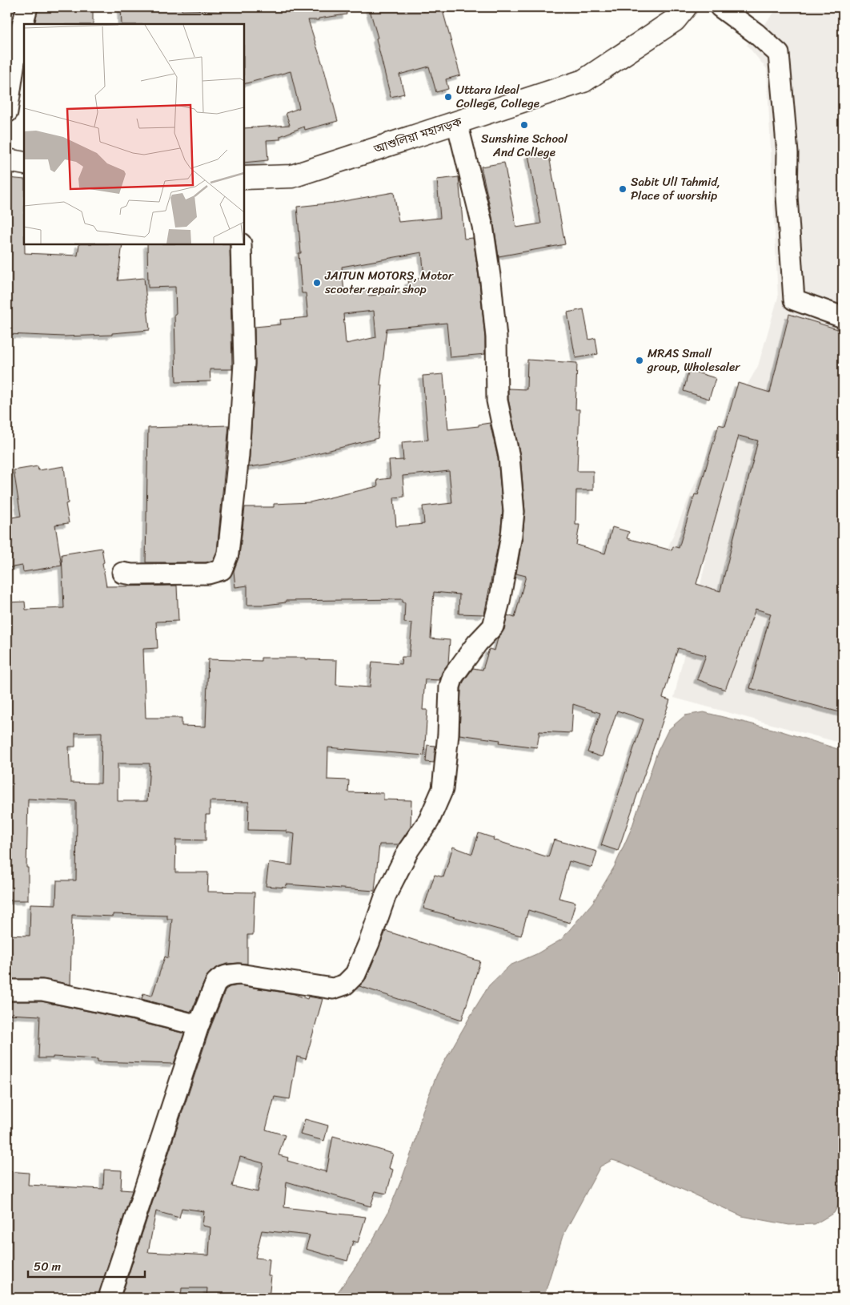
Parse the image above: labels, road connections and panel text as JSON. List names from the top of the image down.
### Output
{
  "streets": {
    "highway": ["আশুলিয়া মহাসড়ক"]
  },
  "places": [
    "Uttara Ideal College, College",
    "Sunshine School And College",
    "Sabit Ull Tahmid, Place of worship",
    "JAITUN MOTORS, Motor scooter repair shop",
    "MRAS Small group, Wholesaler"
  ],
  "scale_bar": "50 m"
}
